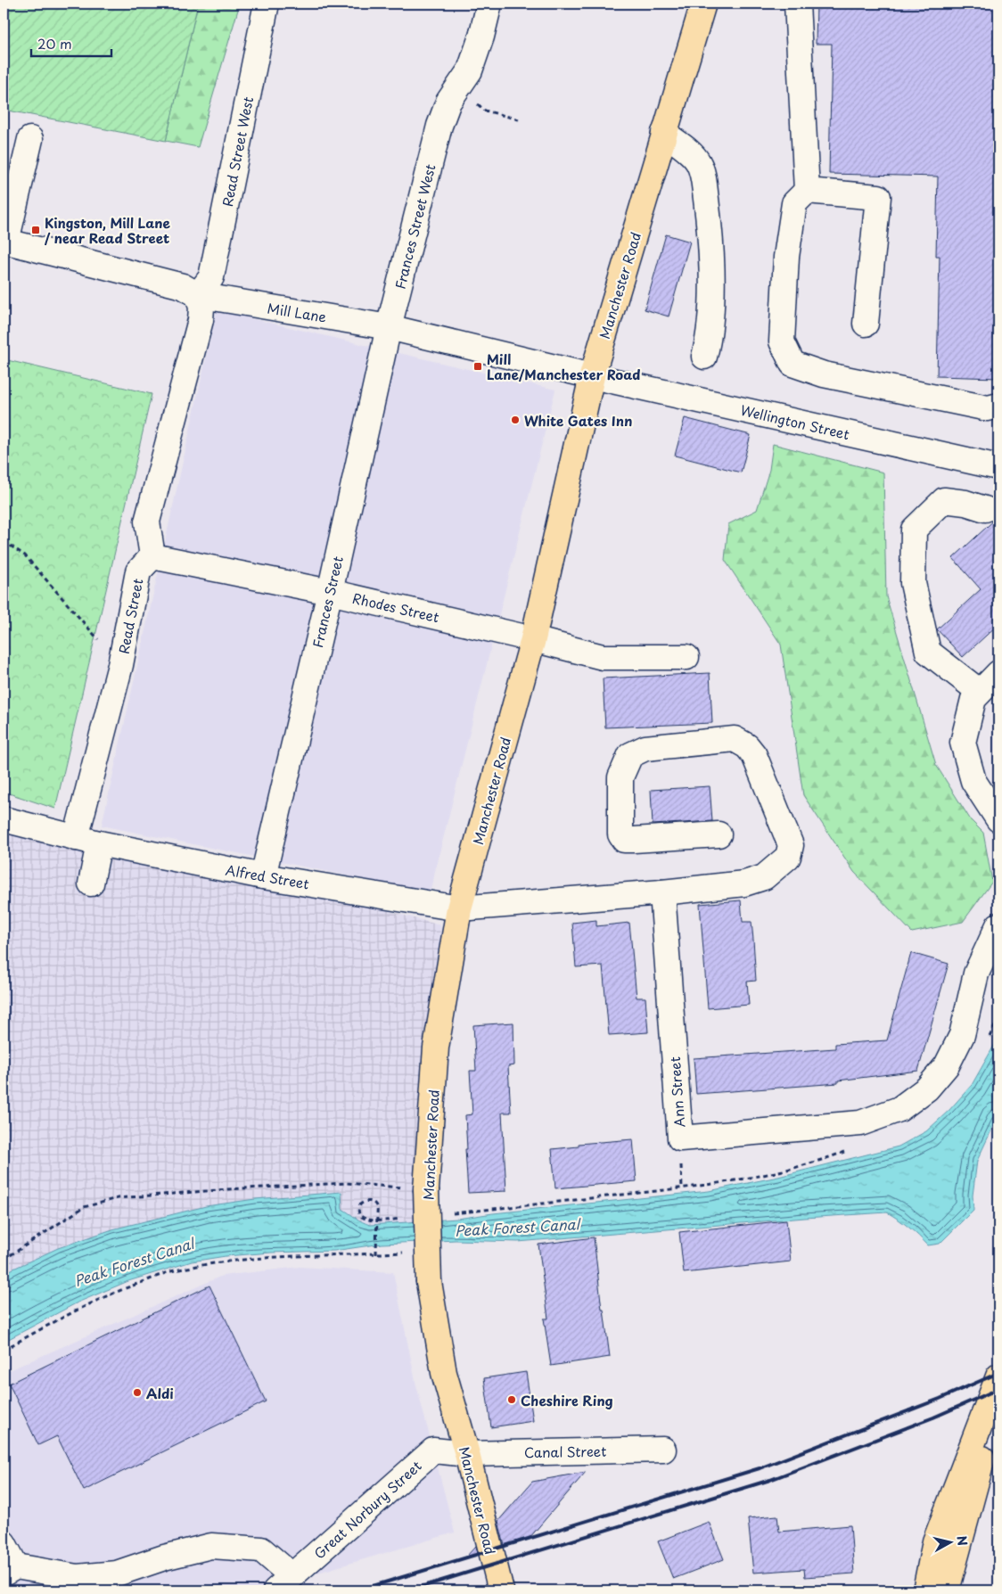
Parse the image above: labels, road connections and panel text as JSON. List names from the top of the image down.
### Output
{
  "streets": {
    "main road": ["Manchester Road"],
    "street": [
      "Read Street West",
      "Frances Street West",
      "Mill Lane",
      "Wellington Street",
      "Frances Street",
      "Rhodes Street",
      "Read Street",
      "Alfred Street",
      "Ann Street",
      "Canal Street",
      "Great Norbury Street"
    ]
  },
  "crossings": [
    ["Read Street West", "Mill Lane"],
    ["Frances Street West", "Mill Lane"],
    ["Frances Street West", "Frances Street"],
    ["Manchester Road", "Mill Lane"],
    ["Manchester Road", "Wellington Street"],
    ["Manchester Road", "Rhodes Street"],
    ["Manchester Road", "Alfred Street"],
    ["Manchester Road", "Canal Street"],
    ["Manchester Road", "Great Norbury Street"],
    ["Mill Lane", "Wellington Street"],
    ["Mill Lane", "Frances Street"],
    ["Frances Street", "Rhodes Street"],
    ["Frances Street", "Alfred Street"],
    ["Rhodes Street", "Read Street"],
    ["Read Street", "Alfred Street"],
    ["Canal Street", "Great Norbury Street"]
  ],
  "water": ["Peak Forest Canal"],
  "places": {
    "transit": ["Kingston, Mill Lane / near Read Street", "Mill Lane/Manchester Road"],
    "other": ["White Gates Inn", "Aldi", "Cheshire Ring"]
  },
  "scale_bar": "20 m",
  "north": "right"
}
